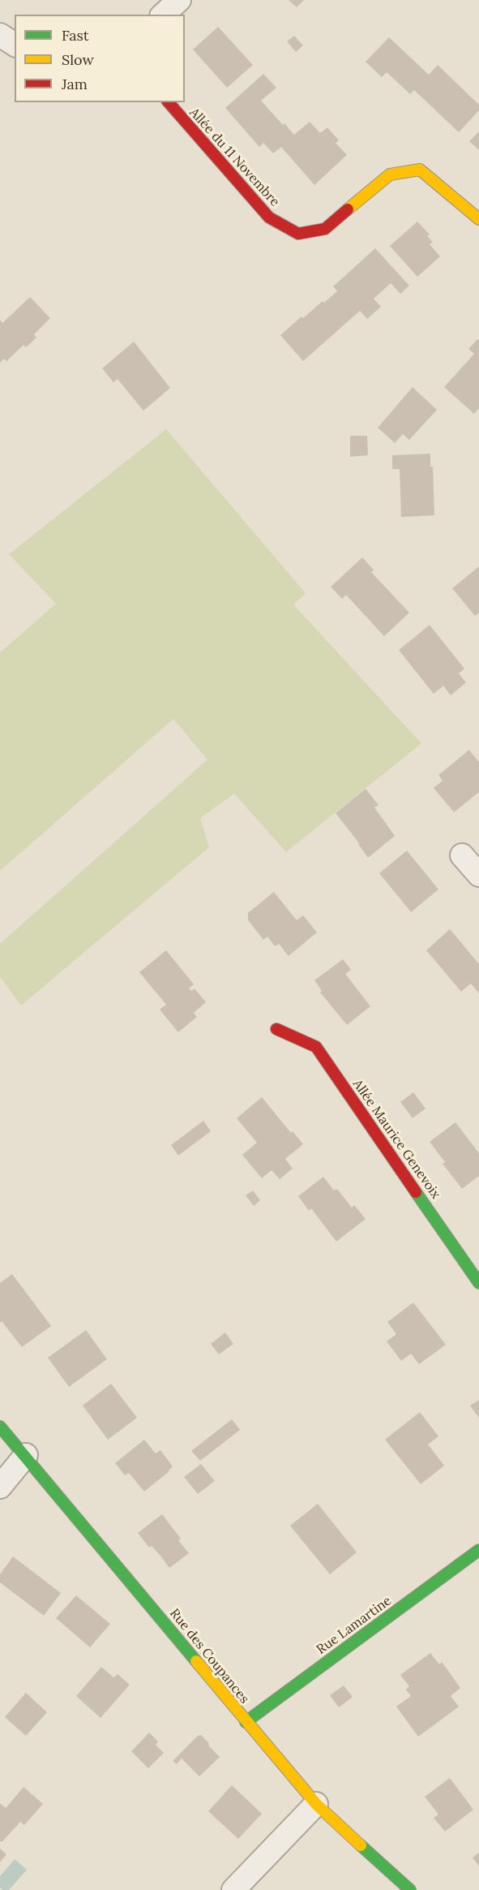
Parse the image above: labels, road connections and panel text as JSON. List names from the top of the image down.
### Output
{
  "streets": {
    "street": [
      "Allée du 11 Novembre",
      "Allée Maurice Genevoix",
      "Rue Lamartine",
      "Rue des Coupances"
    ]
  },
  "crossings": [
    ["Rue Lamartine", "Rue des Coupances"]
  ],
  "legend": ["Fast", "Slow", "Jam"]
}
